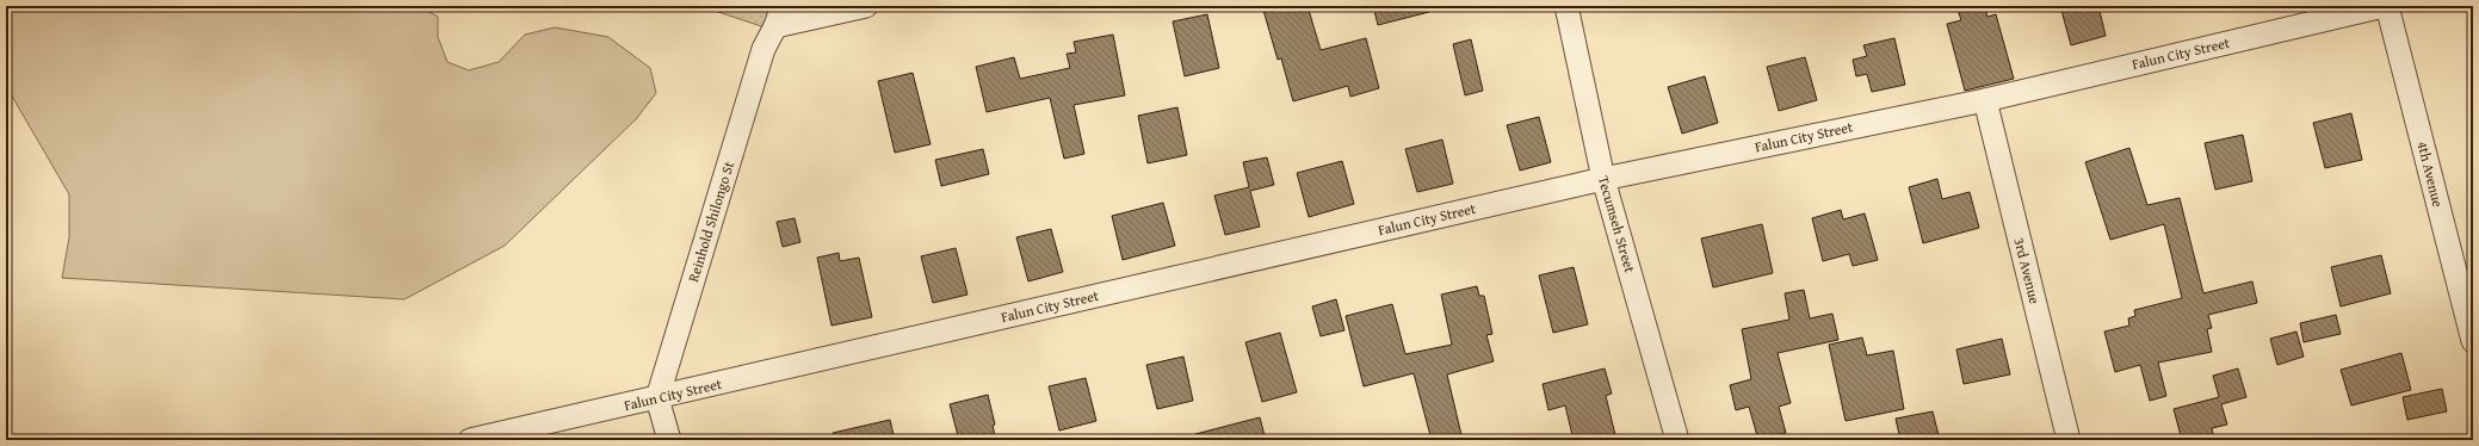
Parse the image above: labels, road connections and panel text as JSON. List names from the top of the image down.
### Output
{
  "streets": {
    "street": [
      "Falun City Street",
      "4th Avenue",
      "Reinhold Shilongo St",
      "Tecumseh Street",
      "3rd Avenue"
    ]
  },
  "crossings": [
    ["Falun City Street", "4th Avenue"],
    ["Falun City Street", "Reinhold Shilongo St"],
    ["Falun City Street", "Tecumseh Street"],
    ["Falun City Street", "3rd Avenue"]
  ]
}
